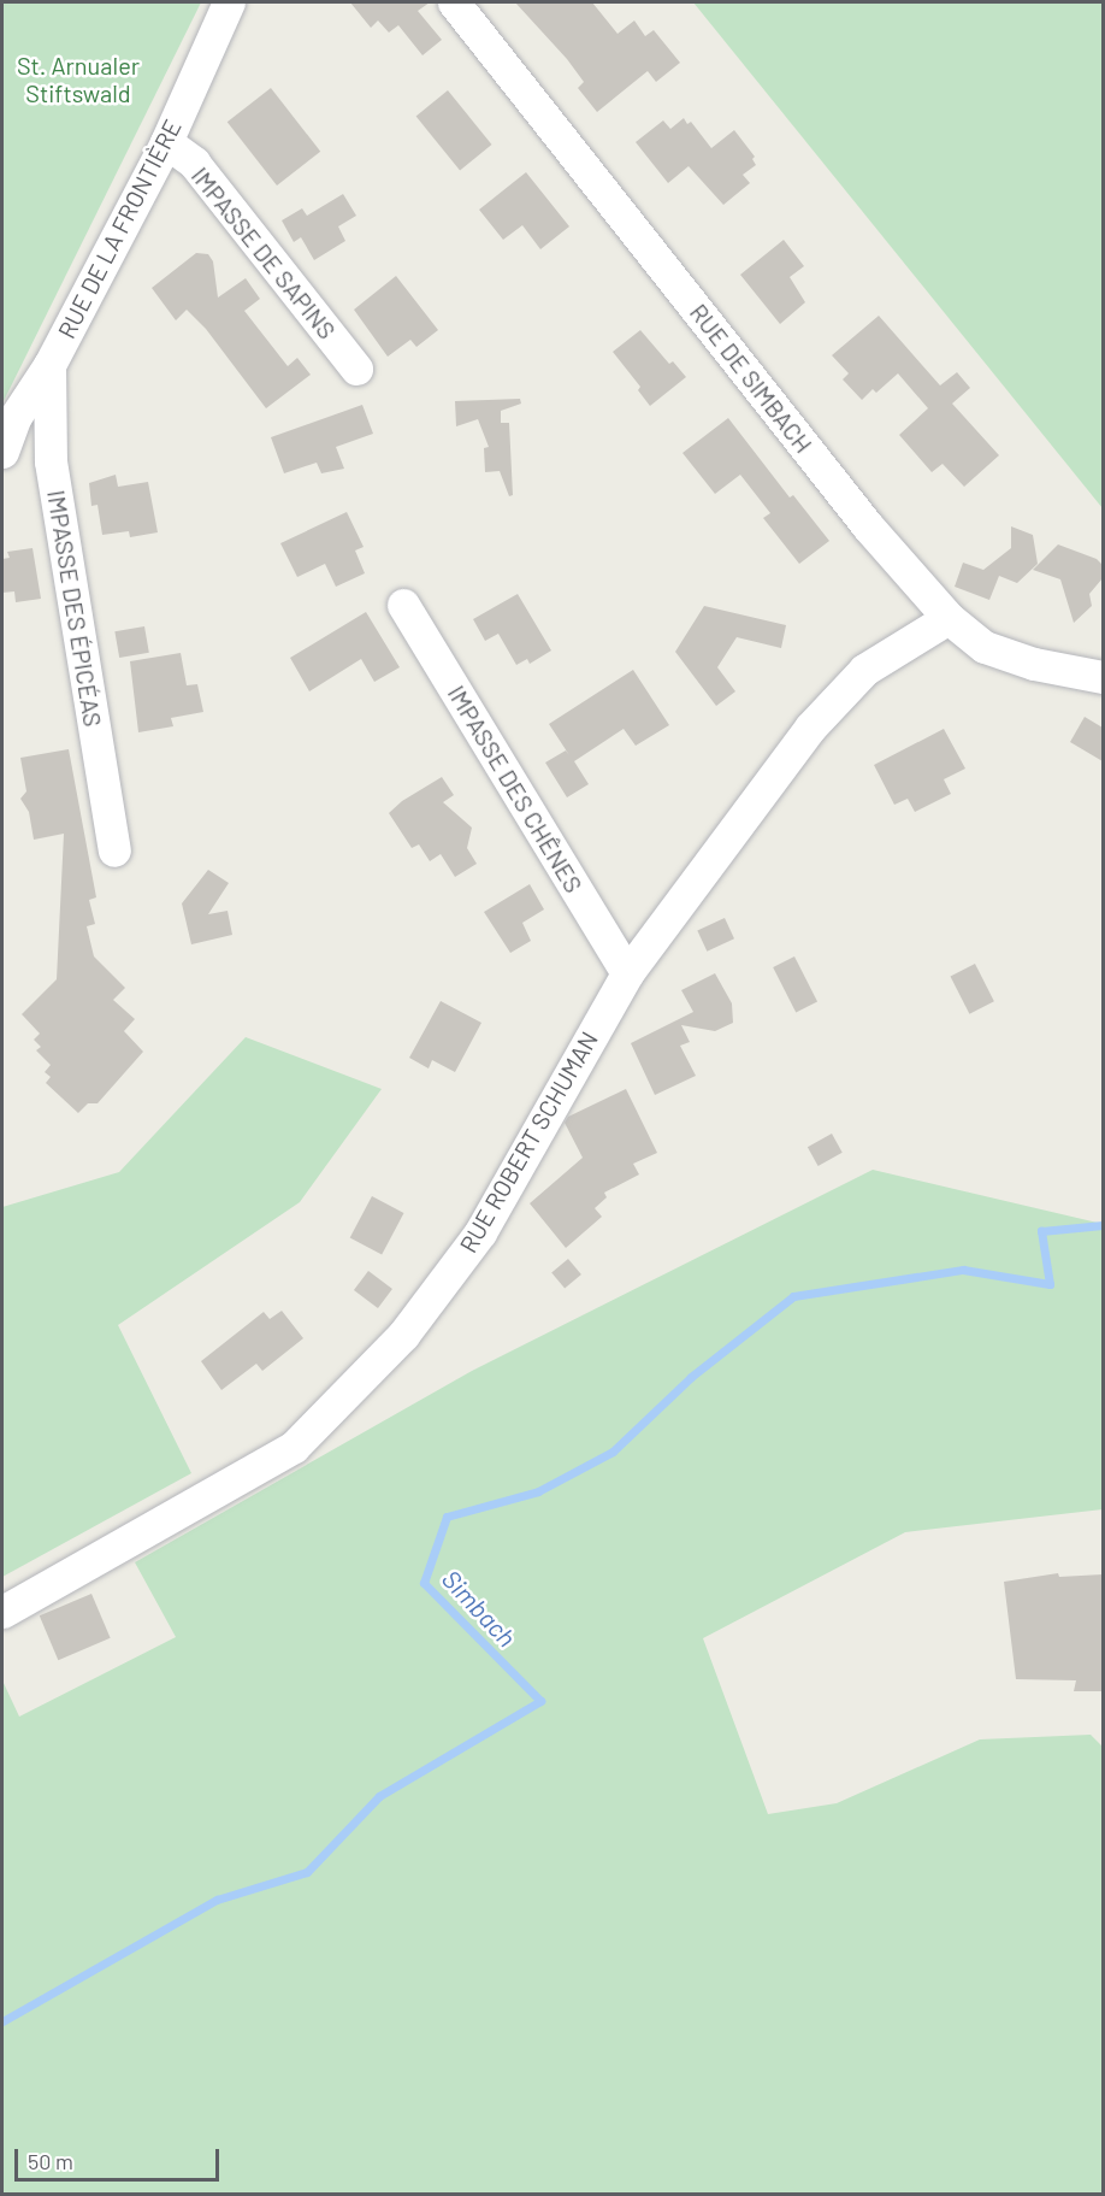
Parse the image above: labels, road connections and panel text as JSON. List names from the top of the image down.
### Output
{
  "streets": {
    "street": [
      "RUE DE LA FRONTIÈRE",
      "IMPASSE DE SAPINS",
      "RUE DE SIMBACH",
      "IMPASSE DES ÉPICÉAS",
      "IMPASSE DES CHÊNES",
      "RUE ROBERT SCHUMAN"
    ]
  },
  "crossings": [
    ["RUE DE LA FRONTIÈRE", "IMPASSE DE SAPINS"],
    ["RUE DE LA FRONTIÈRE", "IMPASSE DES ÉPICÉAS"],
    ["RUE DE SIMBACH", "RUE ROBERT SCHUMAN"],
    ["IMPASSE DES CHÊNES", "RUE ROBERT SCHUMAN"]
  ],
  "water": ["Simbach"],
  "parks": ["St. Arnualer Stiftswald"],
  "scale_bar": "50 m"
}
